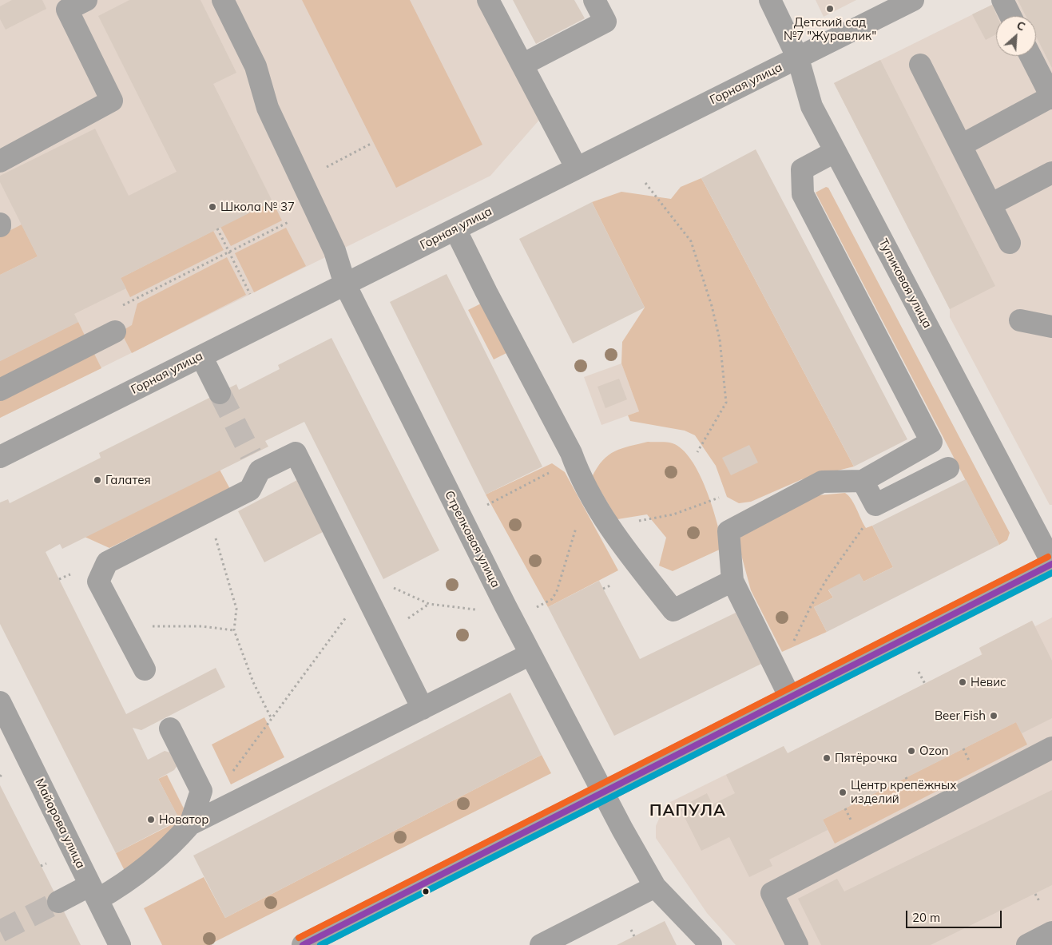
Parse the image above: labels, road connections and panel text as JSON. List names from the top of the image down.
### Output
{
  "streets": {
    "street": [
      "Горная улица",
      "Тупиковая улица",
      "Стрелковая улица",
      "Майорова улица"
    ]
  },
  "crossings": [
    ["Горная улица", "Тупиковая улица"],
    ["Горная улица", "Стрелковая улица"]
  ],
  "districts": ["ПАПУЛА"],
  "places": [
    "Детский сад №7 \"Журавлик\"",
    "Школа № 37",
    "Галатея",
    "Невис",
    "Beer Fish",
    "Ozon",
    "Пятёрочка",
    "Центр крепёжных изделий",
    "Новатор"
  ],
  "scale_bar": "20 m",
  "north": "top right"
}
